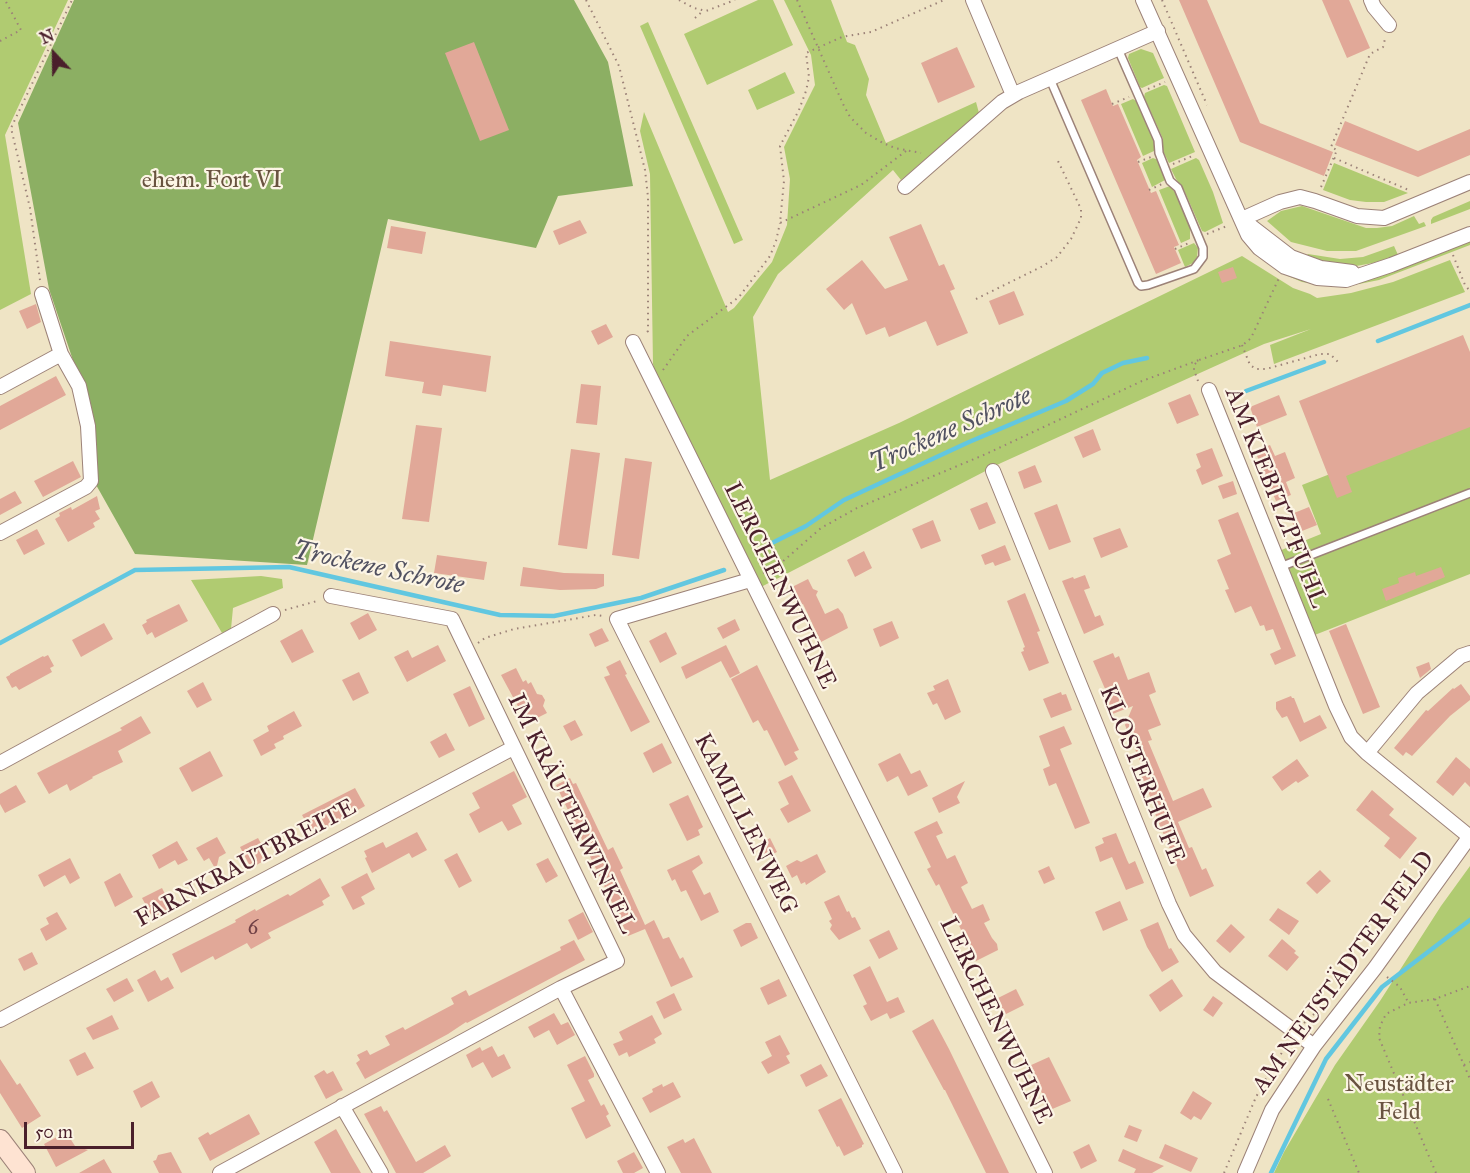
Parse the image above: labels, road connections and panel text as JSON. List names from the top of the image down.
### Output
{
  "streets": {
    "street": [
      "AM KIEBITZPFUHL",
      "LERCHENWUHNE",
      "KLOSTERHUFE",
      "IM KRÄUTERWINKEL",
      "KAMILLENWEG",
      "FARNKRAUTBREITE",
      "AM NEUSTÄDTER FELD"
    ]
  },
  "crossings": [
    ["AM KIEBITZPFUHL", "AM NEUSTÄDTER FELD"],
    ["KLOSTERHUFE", "AM NEUSTÄDTER FELD"],
    ["IM KRÄUTERWINKEL", "FARNKRAUTBREITE"]
  ],
  "water": ["Trockene Schrote"],
  "parks": ["ehem. Fort VI", "Neustädter Feld"],
  "house_numbers": ["6"],
  "scale_bar": "50 m",
  "north": "top"
}
